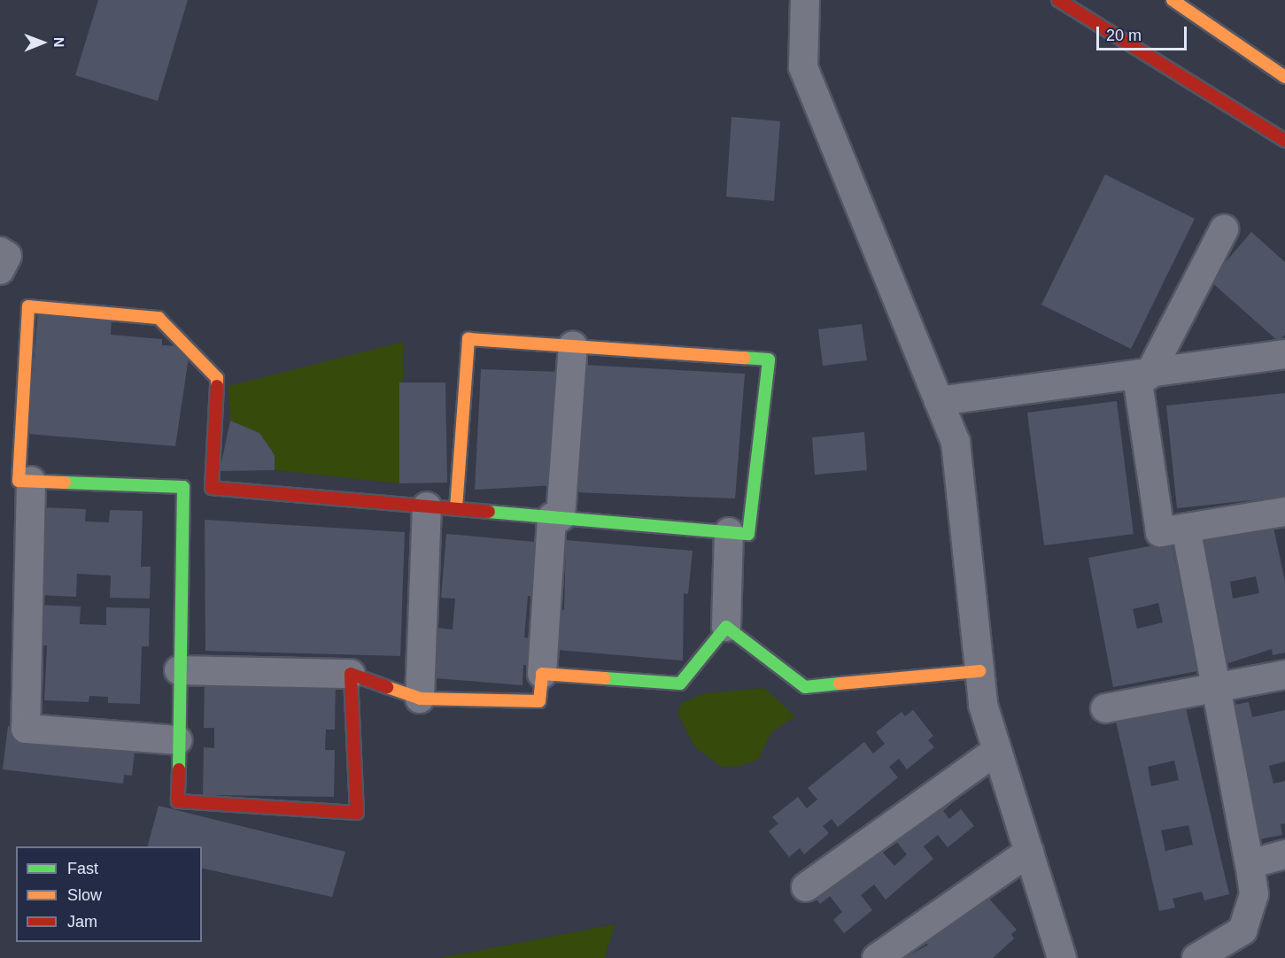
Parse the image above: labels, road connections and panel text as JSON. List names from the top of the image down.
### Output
{
  "legend": ["Fast", "Slow", "Jam"],
  "scale_bar": "20 m",
  "north": "right"
}
